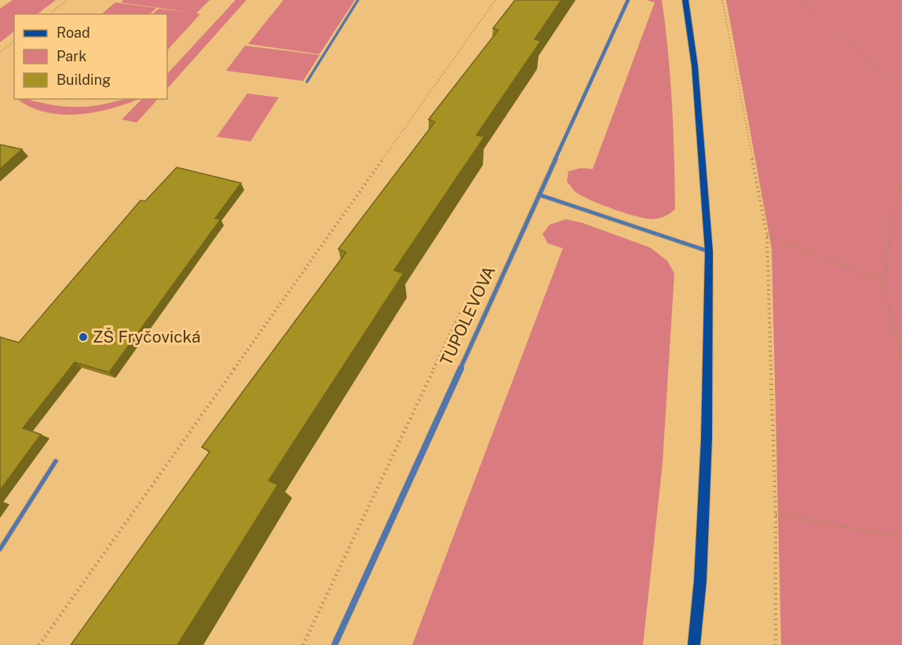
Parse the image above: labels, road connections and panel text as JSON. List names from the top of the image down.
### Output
{
  "streets": {
    "street": ["TUPOLEVOVA"]
  },
  "places": ["ZŠ Fryčovická"],
  "legend": ["Road", "Park", "Building"]
}
